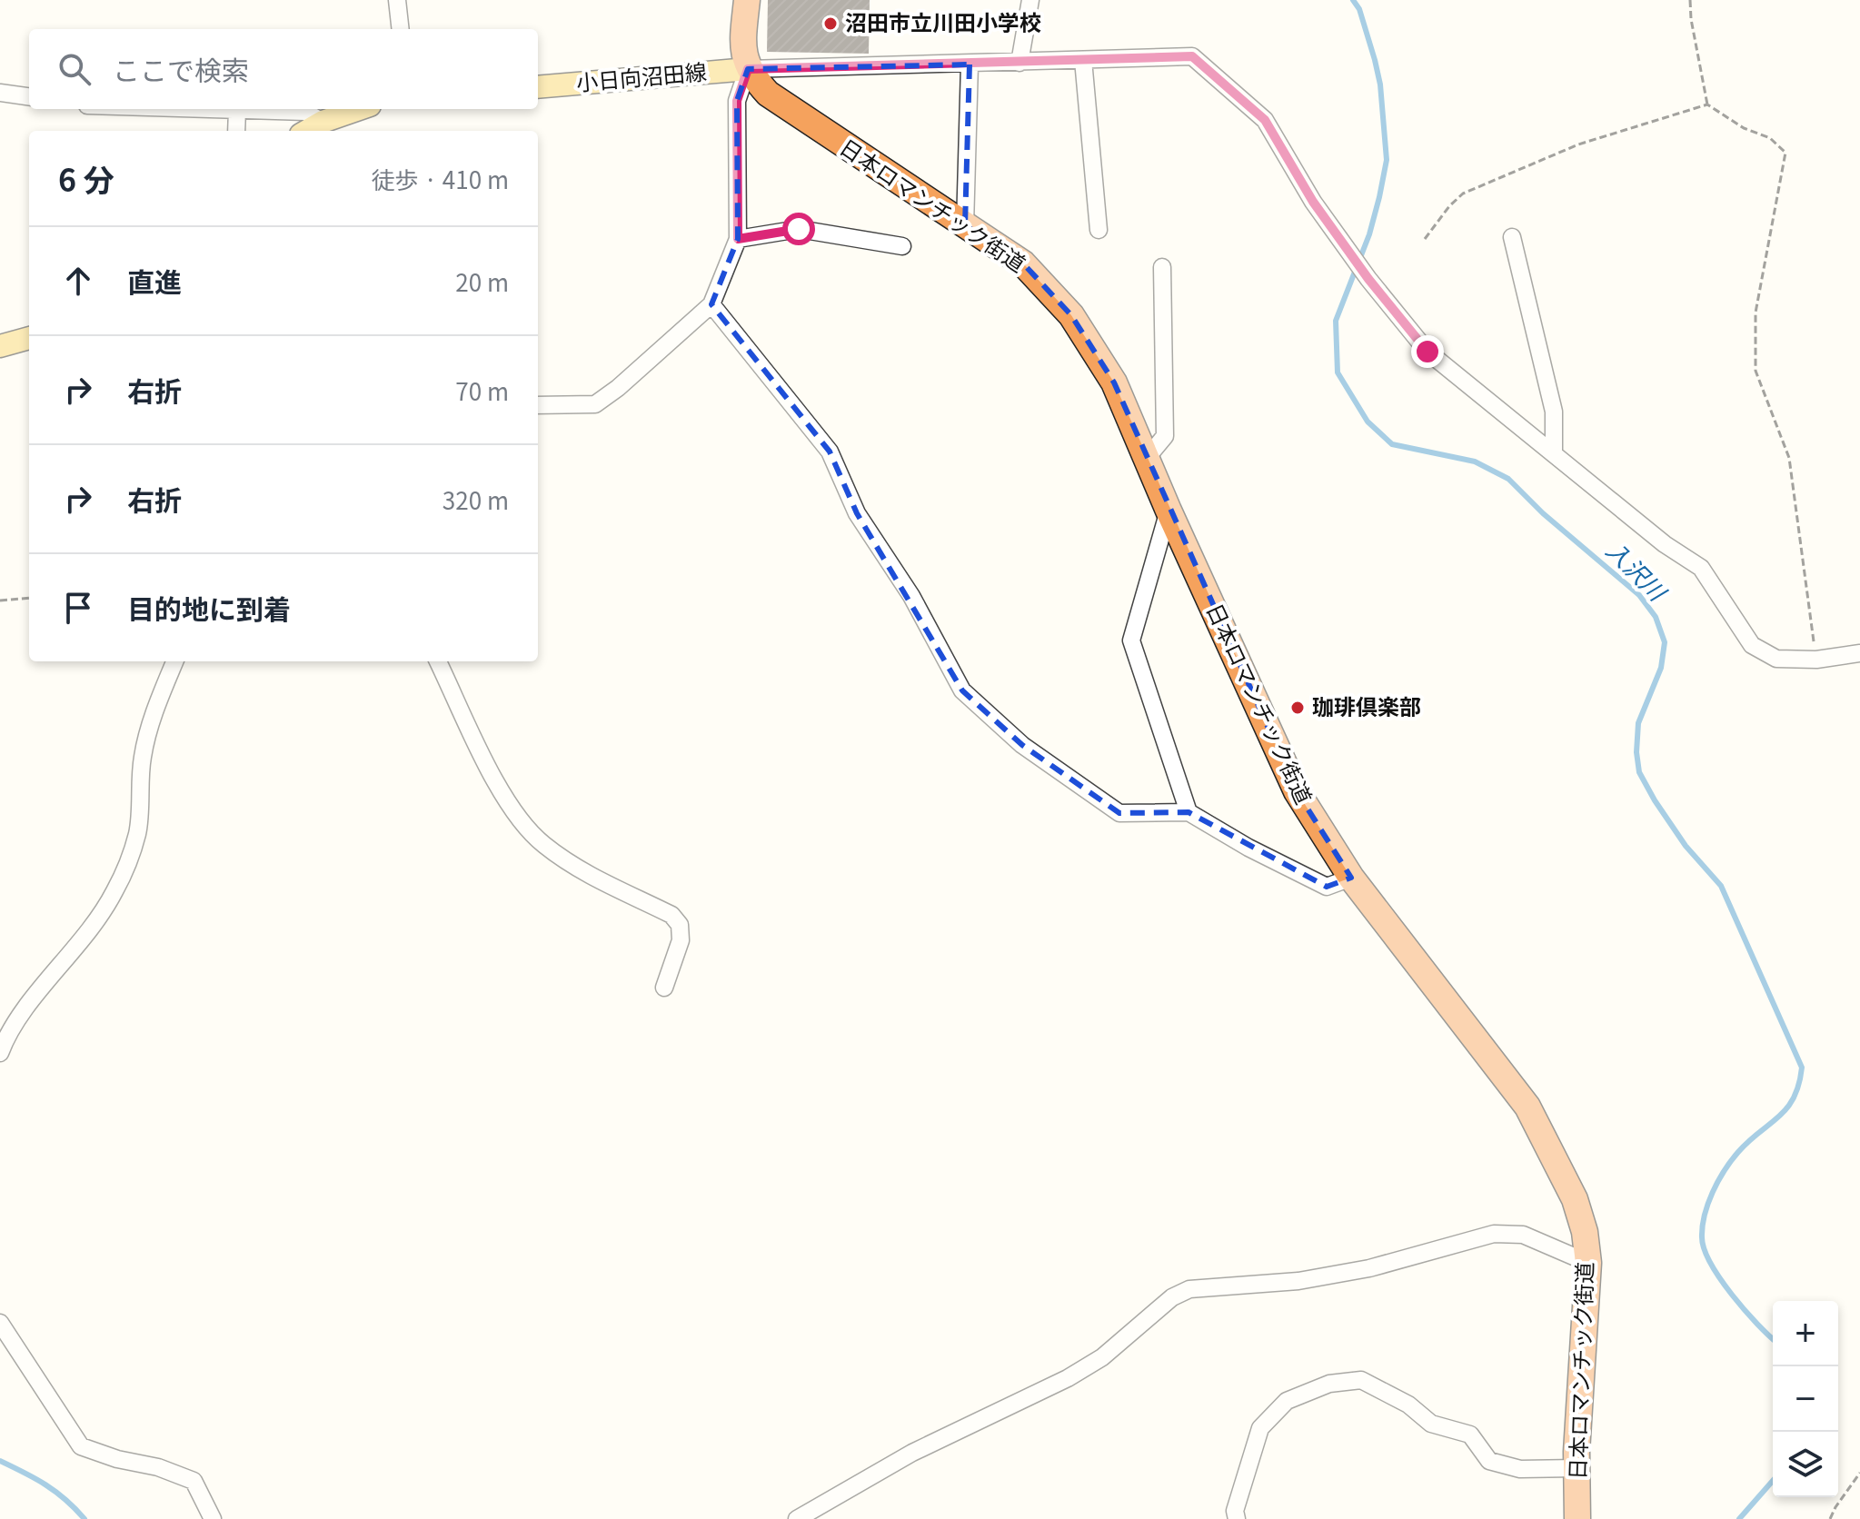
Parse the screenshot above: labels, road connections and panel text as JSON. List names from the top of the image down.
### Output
{
  "streets": {
    "highway": ["日本ロマンチック街道"],
    "main road": ["小日向沼田線"]
  },
  "crossings": [
    ["小日向沼田線", "日本ロマンチック街道"]
  ],
  "water": ["入沢川"],
  "places": ["沼田市立川田小学校", "珈琲倶楽部"],
  "page": {
    "search": "ここで検索",
    "heading": ["6 分", "徒歩 · 410 m"],
    "list": [
      ["直進", "20 m"],
      ["右折", "70 m"],
      ["右折", "320 m"],
      "目的地に到着"
    ],
    "map_buttons": ["+", "−"]
  }
}
